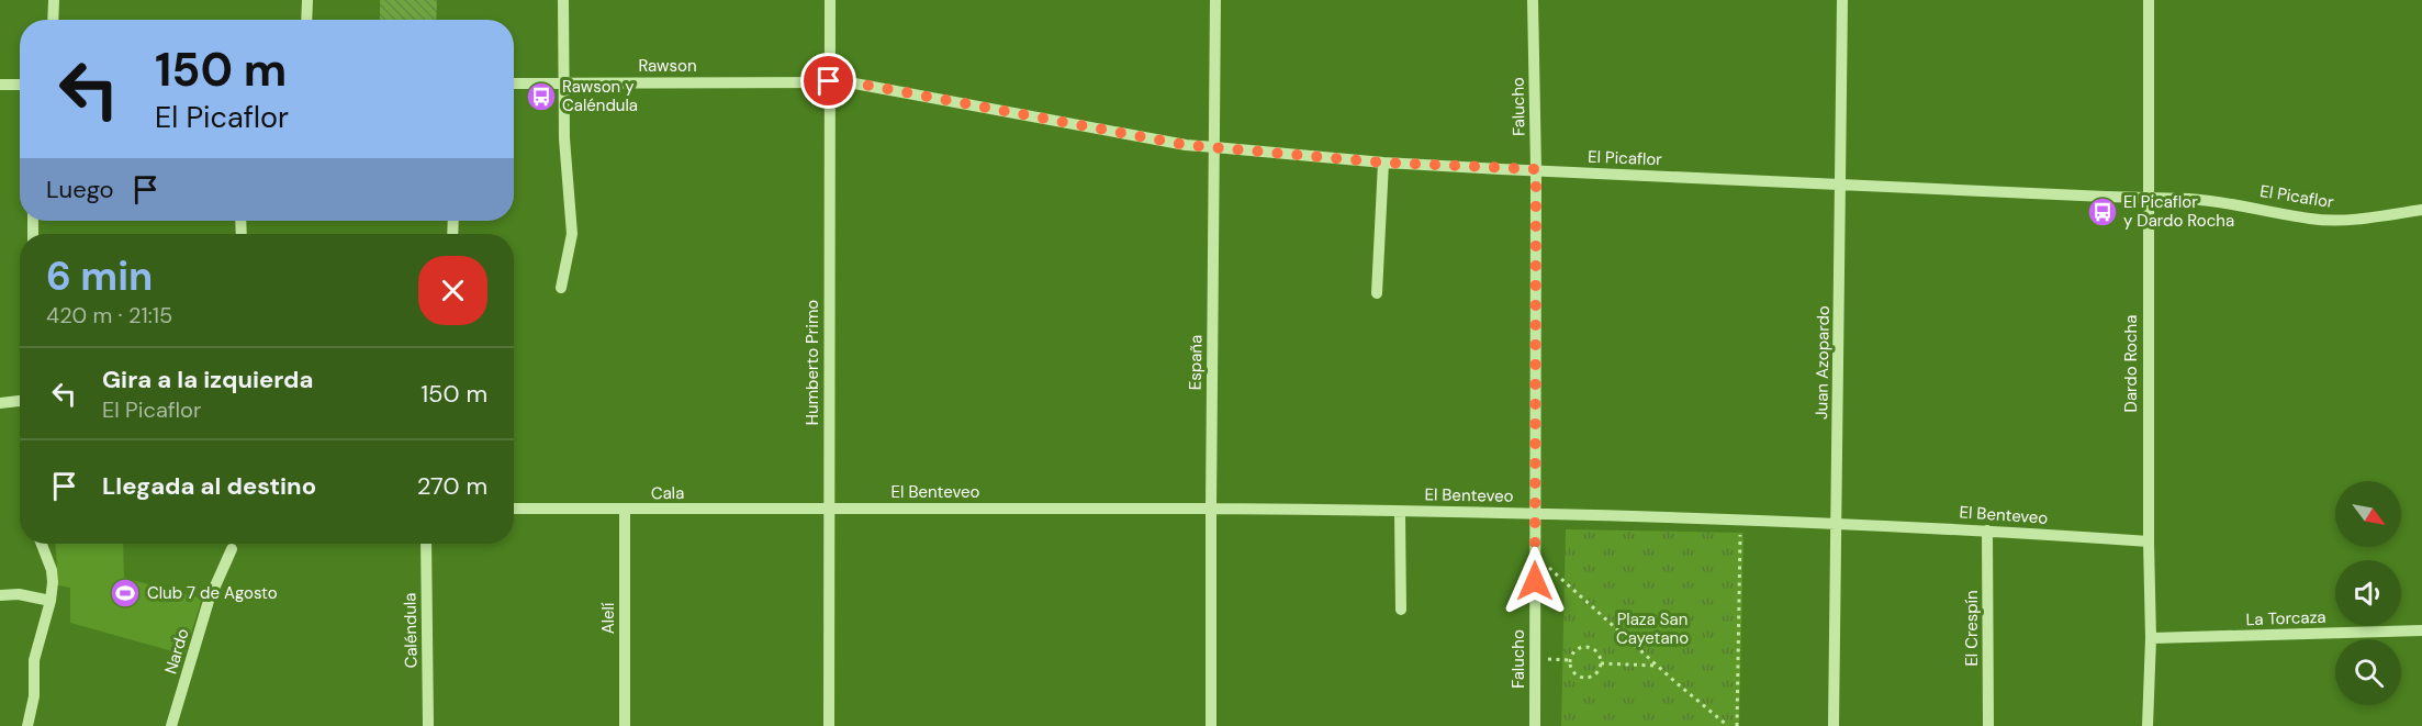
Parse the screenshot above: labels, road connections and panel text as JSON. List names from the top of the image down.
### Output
{
  "streets": {
    "street": [
      "Rawson",
      "Falucho",
      "El Picaflor",
      "Humberto Primo",
      "España",
      "Juan Azopardo",
      "Dardo Rocha",
      "El Benteveo",
      "Cala",
      "Alelí",
      "La Torcaza",
      "El Crespín",
      "Caléndula",
      "Nardo"
    ]
  },
  "crossings": [
    ["Rawson", "El Picaflor"],
    ["Rawson", "Humberto Primo"],
    ["Falucho", "El Picaflor"],
    ["Falucho", "El Benteveo"],
    ["El Picaflor", "Humberto Primo"],
    ["El Picaflor", "España"],
    ["El Picaflor", "Juan Azopardo"],
    ["El Picaflor", "Dardo Rocha"],
    ["Humberto Primo", "El Benteveo"],
    ["Humberto Primo", "Cala"],
    ["España", "El Benteveo"],
    ["Juan Azopardo", "El Benteveo"],
    ["Dardo Rocha", "El Benteveo"],
    ["Dardo Rocha", "La Torcaza"],
    ["El Benteveo", "Cala"],
    ["El Benteveo", "El Crespín"],
    ["Cala", "Alelí"]
  ],
  "parks": ["Plaza San Cayetano"],
  "places": {
    "bus stop": ["Rawson y Caléndula", "El Picaflor y Dardo Rocha"],
    "sports": ["Club 7 de Agosto"]
  },
  "north": "bottom right",
  "page": {
    "turn": ["150 m", "El Picaflor"],
    "then": "Luego",
    "heading": ["6 min", "420 m · 21:15"],
    "list": [
      {
        "name": "Gira a la izquierda",
        "note": "El Picaflor",
        "value": "150 m"
      },
      {
        "name": "Llegada al destino",
        "value": "270 m"
      }
    ]
  }
}
